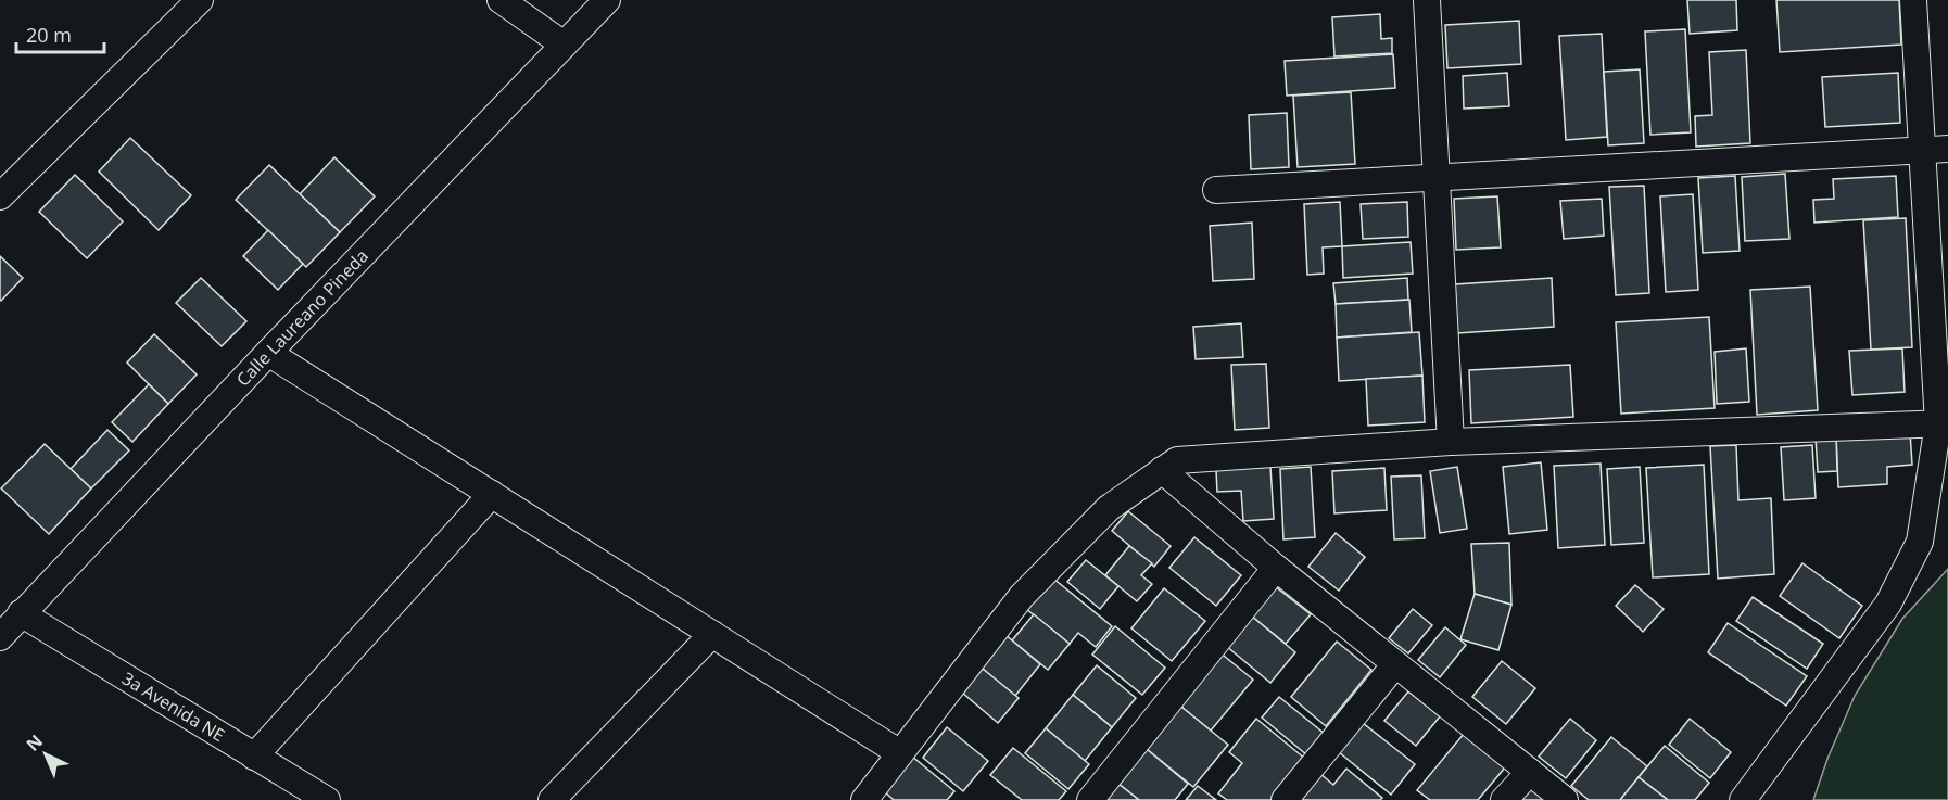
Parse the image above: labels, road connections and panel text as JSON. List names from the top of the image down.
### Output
{
  "streets": {
    "street": ["Calle Laureano Pineda", "3a Avenida NE"]
  },
  "crossings": [
    ["Calle Laureano Pineda", "3a Avenida NE"]
  ],
  "scale_bar": "20 m",
  "north": "top left"
}
